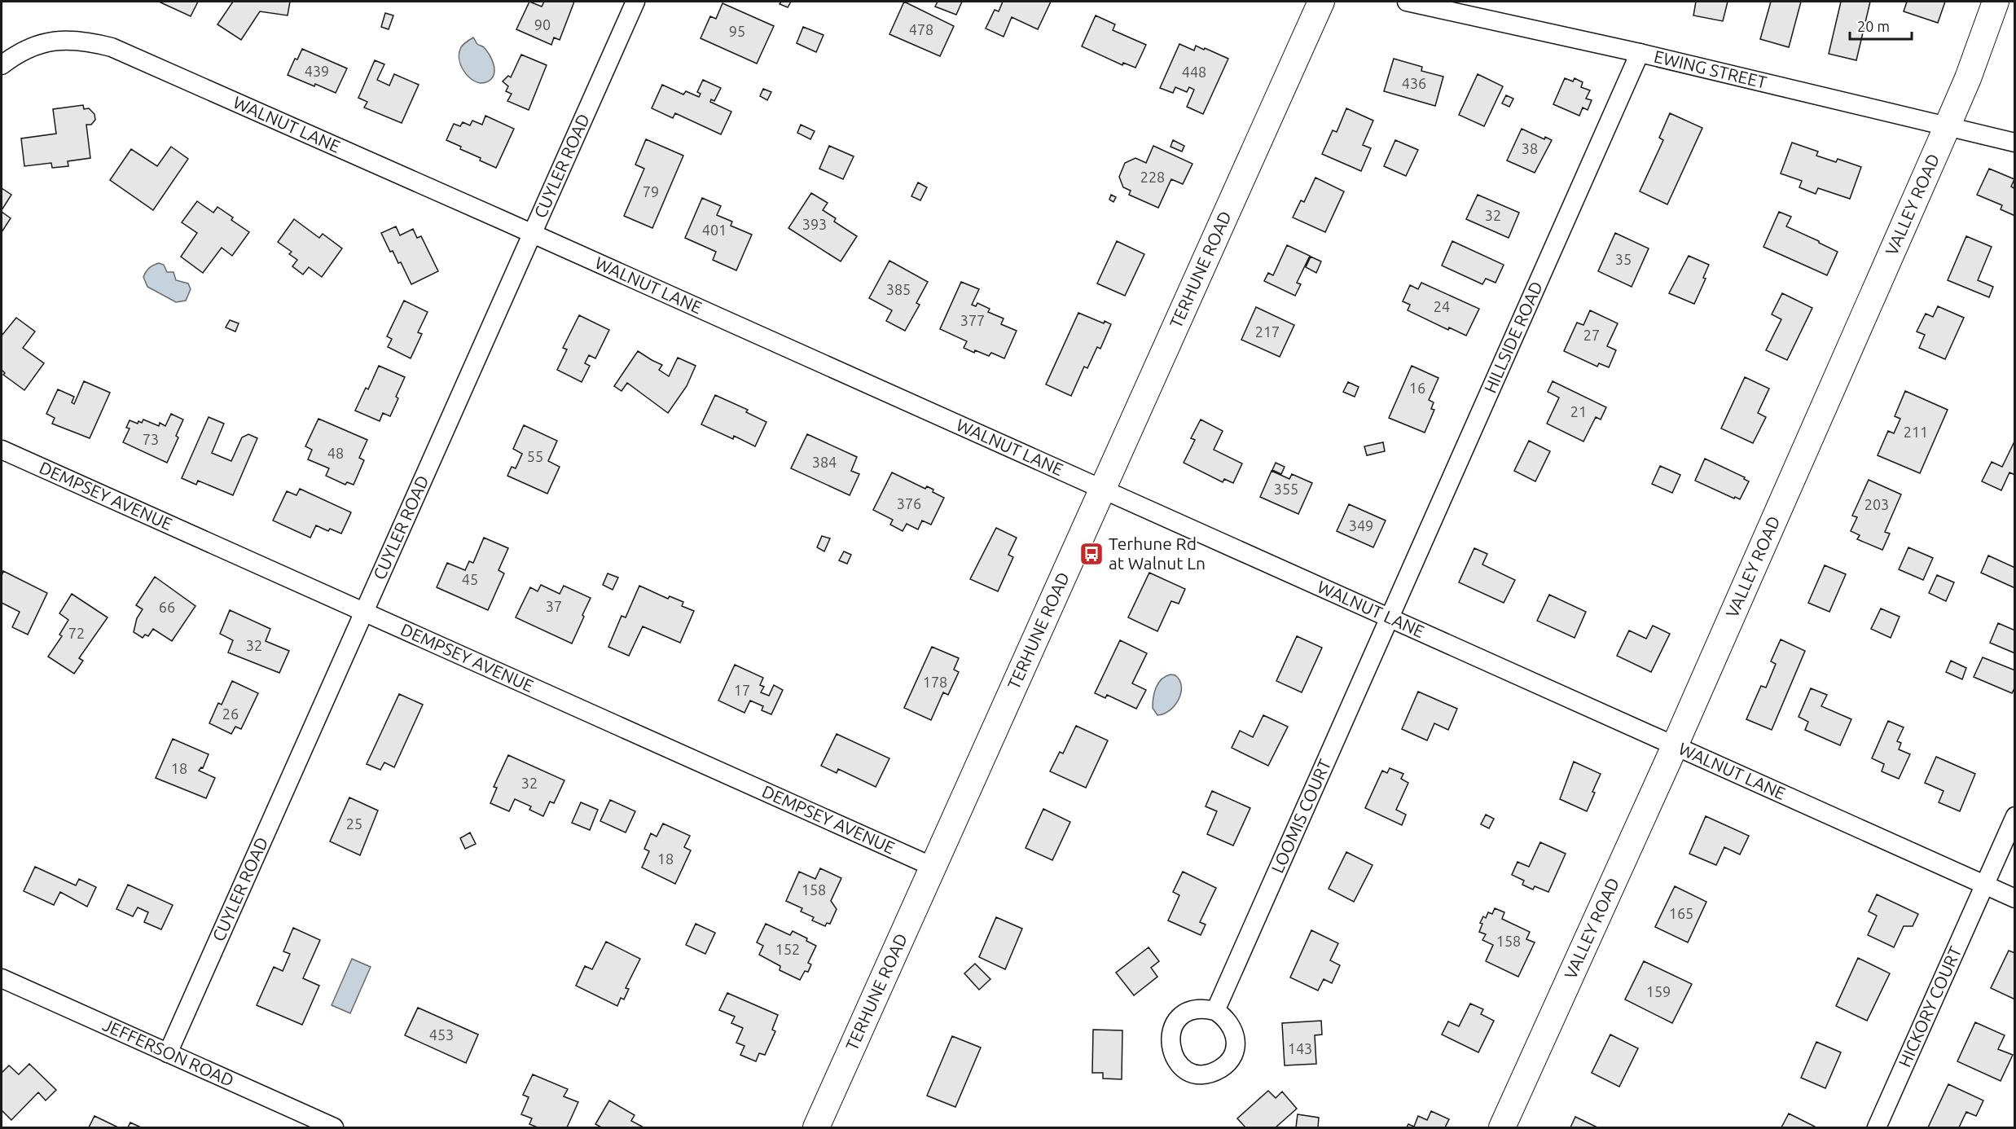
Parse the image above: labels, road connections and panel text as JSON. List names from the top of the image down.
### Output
{
  "streets": {
    "street": [
      "EWING STREET",
      "WALNUT LANE",
      "CUYLER ROAD",
      "VALLEY ROAD",
      "TERHUNE ROAD",
      "HILLSIDE ROAD",
      "DEMPSEY AVENUE",
      "LOOMIS COURT",
      "HICKORY COURT",
      "JEFFERSON ROAD"
    ]
  },
  "crossings": [
    ["EWING STREET", "VALLEY ROAD"],
    ["EWING STREET", "HILLSIDE ROAD"],
    ["WALNUT LANE", "CUYLER ROAD"],
    ["WALNUT LANE", "VALLEY ROAD"],
    ["WALNUT LANE", "TERHUNE ROAD"],
    ["WALNUT LANE", "HILLSIDE ROAD"],
    ["WALNUT LANE", "LOOMIS COURT"],
    ["WALNUT LANE", "HICKORY COURT"],
    ["CUYLER ROAD", "DEMPSEY AVENUE"],
    ["CUYLER ROAD", "JEFFERSON ROAD"],
    ["TERHUNE ROAD", "DEMPSEY AVENUE"],
    ["HILLSIDE ROAD", "LOOMIS COURT"]
  ],
  "places": {
    "bus stop": ["Terhune Rd at Walnut Ln"]
  },
  "house_numbers": [
    "90",
    "478",
    "95",
    "439",
    "448",
    "436",
    "38",
    "228",
    "79",
    "32",
    "393",
    "401",
    "35",
    "385",
    "24",
    "377",
    "217",
    "27",
    "16",
    "21",
    "211",
    "73",
    "48",
    "55",
    "384",
    "355",
    "376",
    "203",
    "349",
    "45",
    "37",
    "66",
    "72",
    "32",
    "178",
    "17",
    "26",
    "18",
    "32",
    "25",
    "18",
    "158",
    "165",
    "158",
    "152",
    "159",
    "453",
    "143"
  ],
  "scale_bar": "20 m"
}
